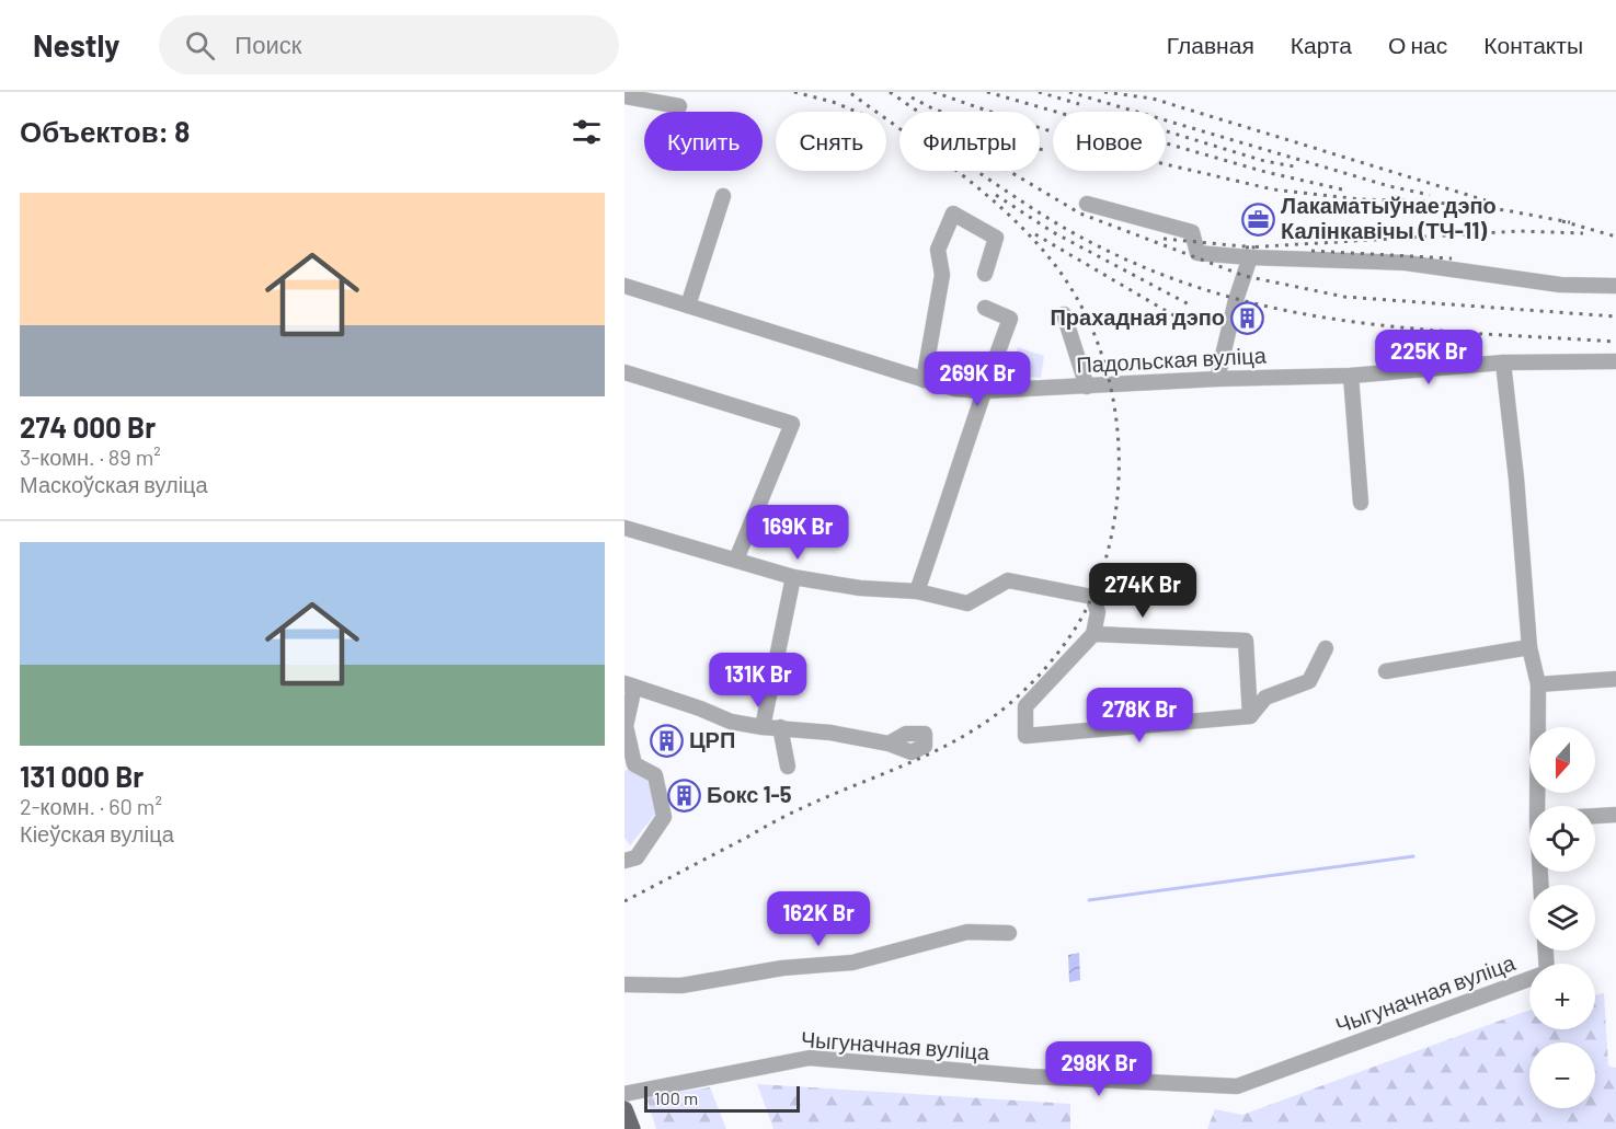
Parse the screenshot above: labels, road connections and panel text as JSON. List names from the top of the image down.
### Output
{
  "streets": {
    "street": ["Падольская вуліца", "Чыгуначная вуліца"]
  },
  "places": {
    "office": ["Лакаматыўнае дэпо Калінкавічы (ТЧ-11)"],
    "building": ["Прахадная дэпо", "ЦРП", "Бокс 1-5"]
  },
  "scale_bar": "100 m",
  "north": "bottom",
  "page": {
    "header": "Nestly",
    "search": "Поиск",
    "nav": [
      "Главная",
      "Карта",
      "О нас",
      "Контакты"
    ],
    "heading": "Объектов: 8",
    "chip": [
      "Купить",
      "Снять",
      "Фильтры",
      "Новое"
    ],
    "list": [
      {
        "name": "274 000 Br",
        "note": "3-комн. · 89 m² · Маскоўская вуліца"
      },
      {
        "name": "131 000 Br",
        "note": "2-комн. · 60 m² · Кіеўская вуліца"
      }
    ],
    "price": [
      "225K Br",
      "269K Br",
      "169K Br",
      "274K Br",
      "131K Br",
      "278K Br",
      "162K Br",
      "298K Br"
    ],
    "map_buttons": ["+", "−"],
    "scale": "100 m"
  }
}
